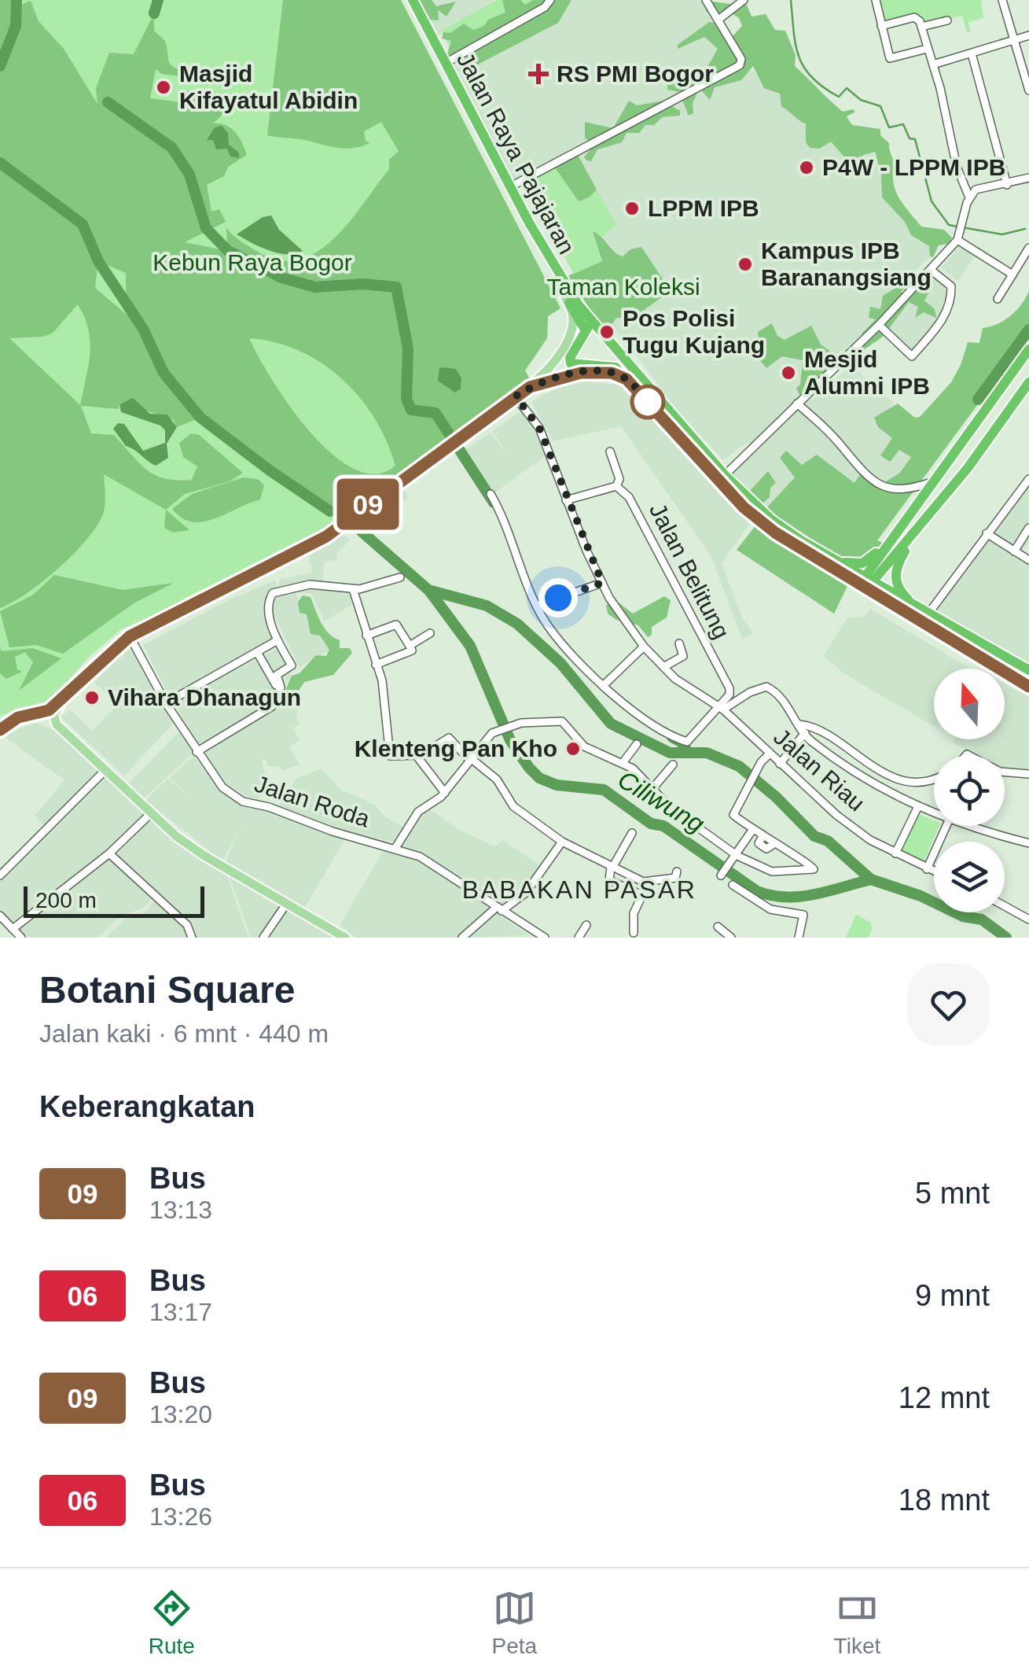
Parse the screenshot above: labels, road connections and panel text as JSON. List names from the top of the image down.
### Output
{
  "streets": {
    "highway": ["Jalan Raya Pajajaran"],
    "street": ["Jalan Belitung", "Jalan Riau", "Jalan Roda"]
  },
  "crossings": [
    ["Jalan Belitung", "Jalan Riau"]
  ],
  "districts": ["BABAKAN PASAR"],
  "water": ["Ciliwung"],
  "parks": ["Kebun Raya Bogor", "Taman Koleksi"],
  "places": {
    "health": ["RS PMI Bogor"],
    "other": [
      "Masjid Kifayatul Abidin",
      "P4W - LPPM IPB",
      "LPPM IPB",
      "Kampus IPB Baranangsiang",
      "Pos Polisi Tugu Kujang",
      "Mesjid Alumni IPB",
      "Vihara Dhanagun",
      "Klenteng Pan Kho"
    ]
  },
  "lines": ["bus line 09"],
  "scale_bar": "200 m",
  "north": "top",
  "page": {
    "on_map": "09",
    "scale": "200 m",
    "heading": [
      ["Botani Square", "Jalan kaki · 6 mnt · 440 m"],
      "Keberangkatan"
    ],
    "list": [
      {
        "mark": "09",
        "name": "Bus",
        "note": "13:13",
        "value": "5 mnt"
      },
      {
        "mark": "06",
        "name": "Bus",
        "note": "13:17",
        "value": "9 mnt"
      },
      {
        "mark": "09",
        "name": "Bus",
        "note": "13:20",
        "value": "12 mnt"
      },
      {
        "mark": "06",
        "name": "Bus",
        "note": "13:26",
        "value": "18 mnt"
      }
    ],
    "tabs": ["Rute", "Peta", "Tiket"]
  }
}
